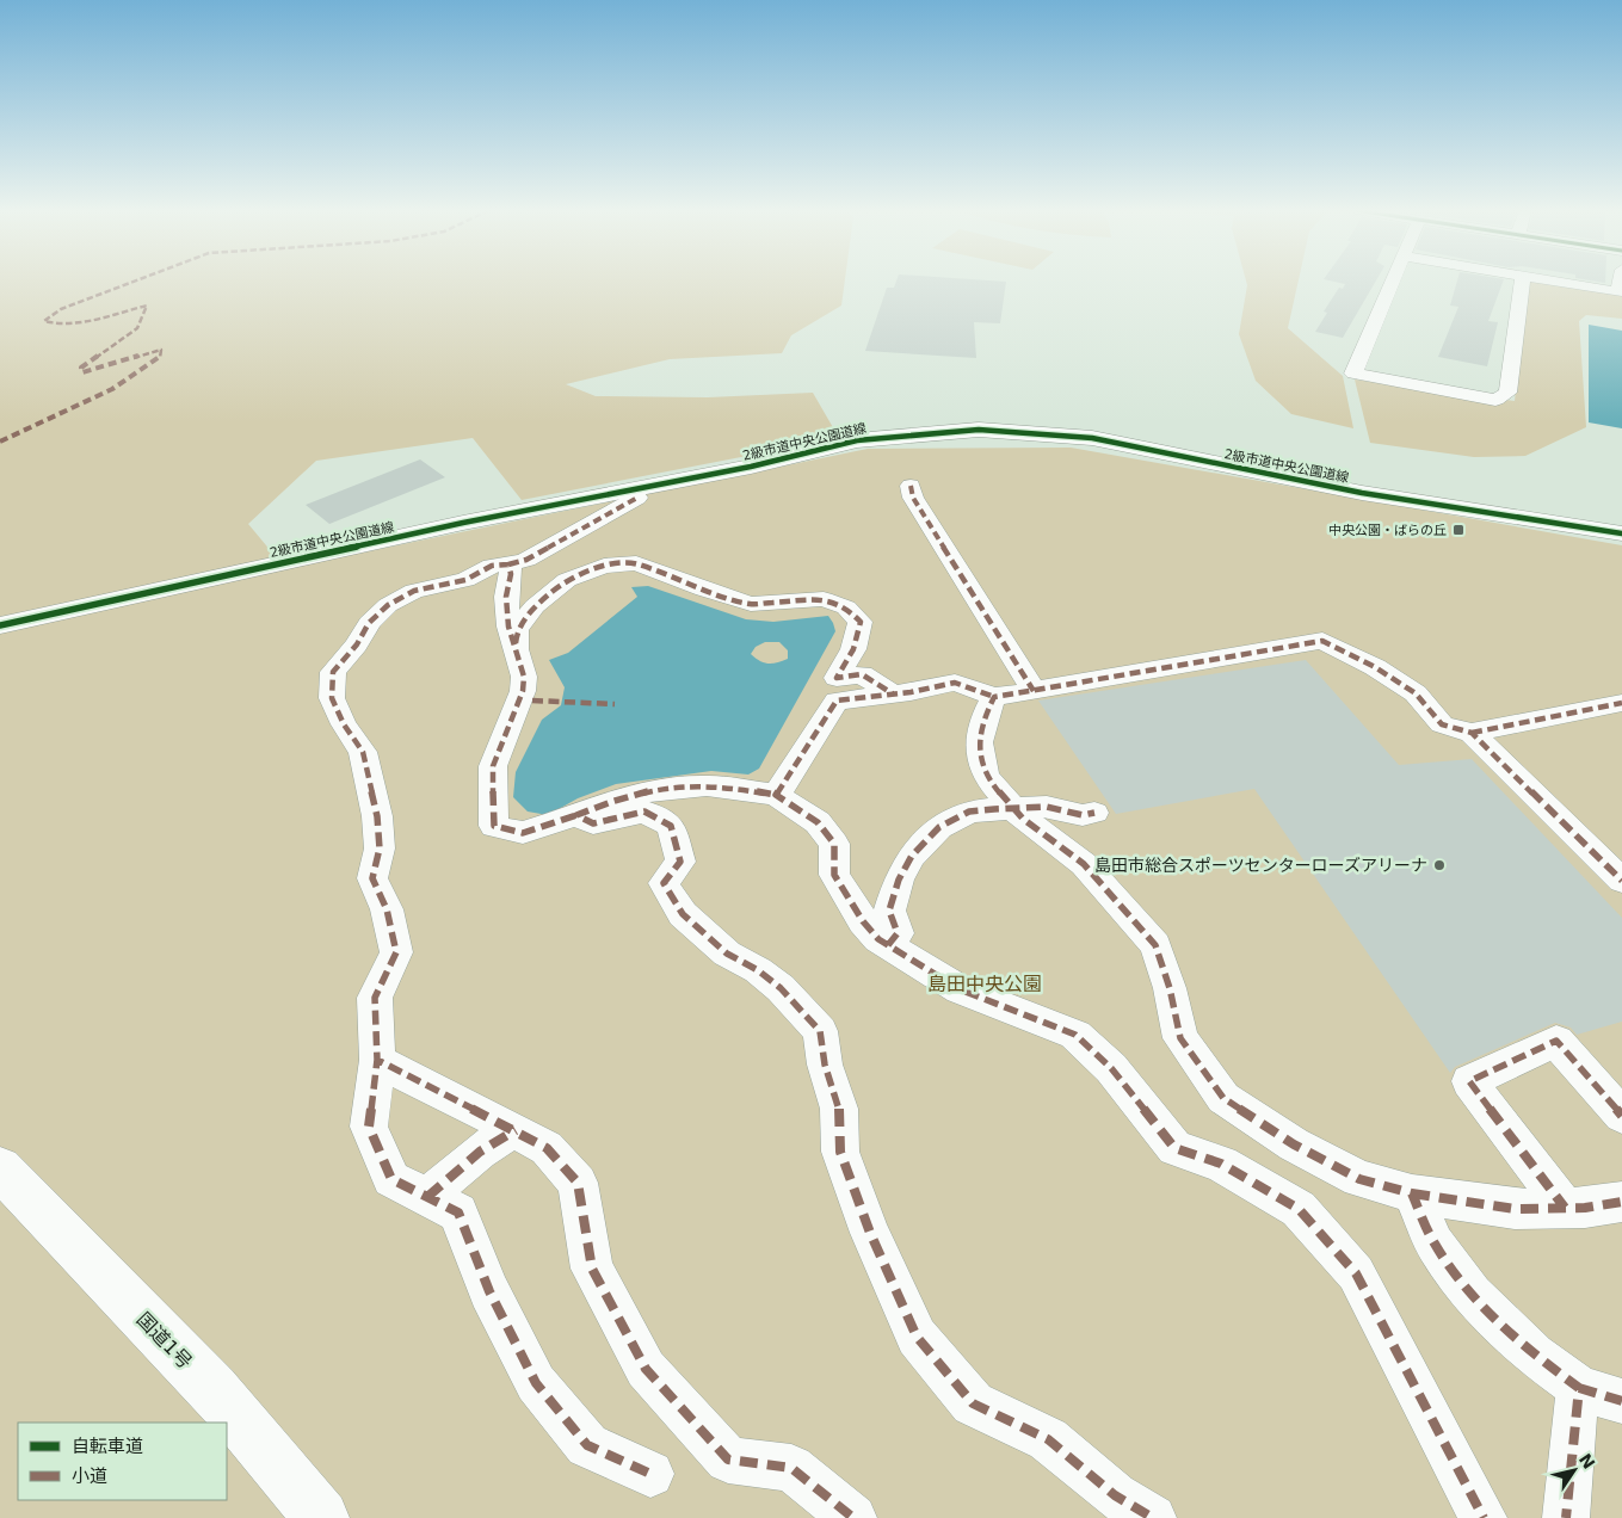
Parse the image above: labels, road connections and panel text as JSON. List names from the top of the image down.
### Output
{
  "streets": {
    "main road": ["2級市道中央公園道線", "国道1号"]
  },
  "parks": ["島田中央公園"],
  "places": {
    "transit": ["中央公園・ばらの丘"],
    "other": ["島田市総合スポーツセンターローズアリーナ"]
  },
  "legend": ["自転車道", "小道"],
  "north": "top right"
}
